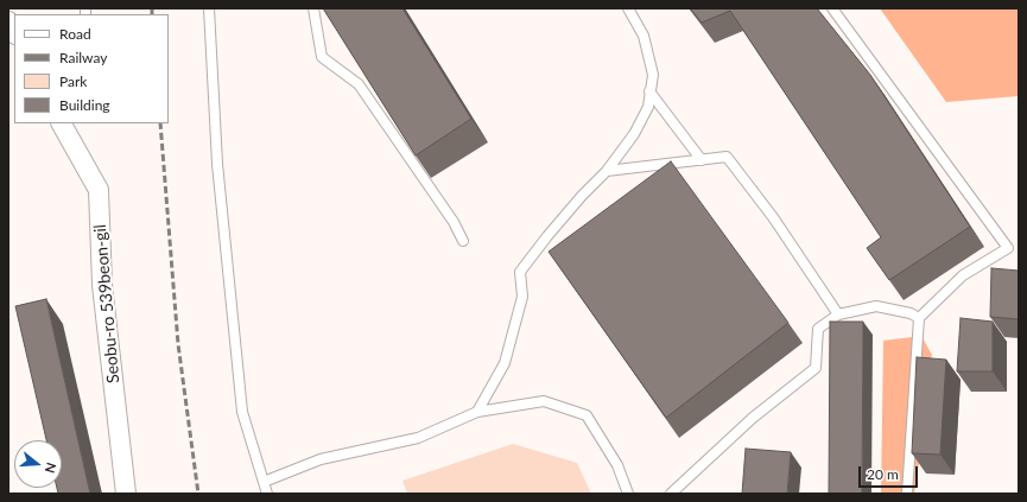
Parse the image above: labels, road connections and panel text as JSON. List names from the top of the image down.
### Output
{
  "streets": {
    "street": ["Seobu-ro 539beon-gil"]
  },
  "legend": [
    "Road",
    "Railway",
    "Park",
    "Building"
  ],
  "scale_bar": "20 m",
  "north": "right"
}
